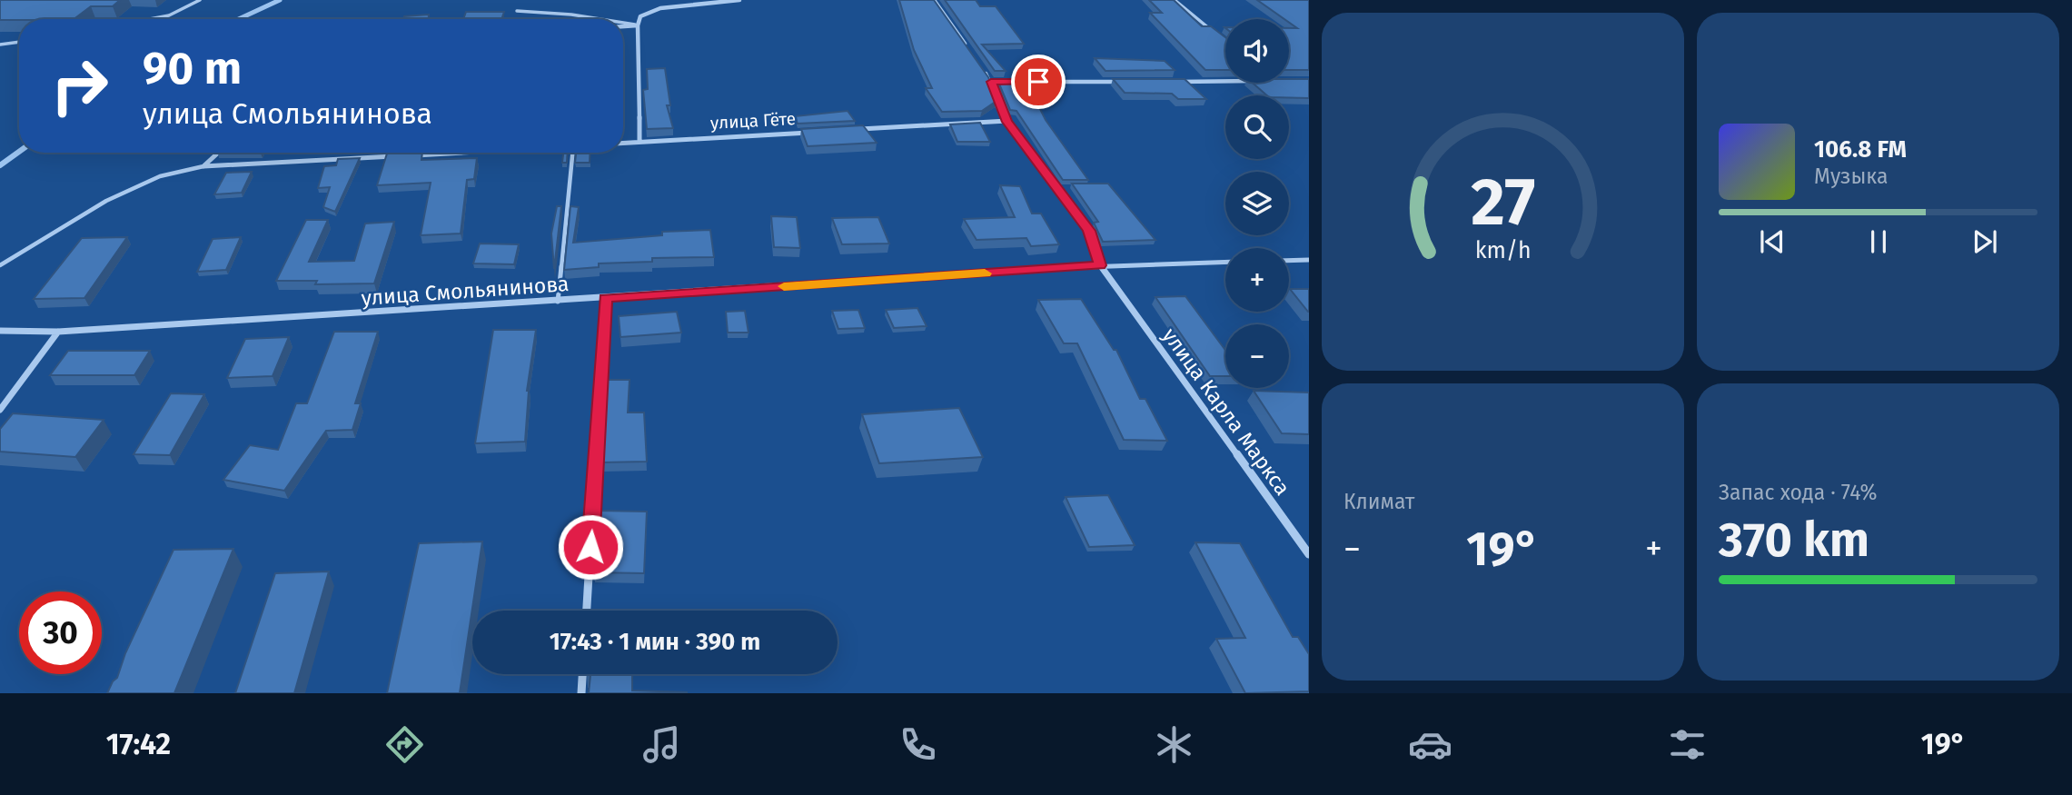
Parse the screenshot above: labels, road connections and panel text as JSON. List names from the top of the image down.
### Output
{
  "streets": {
    "street": ["улица Гёте", "улица Смольянинова", "улица Карла Маркса"]
  },
  "crossings": [
    ["улица Смольянинова", "улица Карла Маркса"]
  ],
  "page": {
    "map_buttons": ["+", "−"],
    "turn": ["90 m", "улица Смольянинова"],
    "song": ["106.8 FM", "Музыка"],
    "tile": [
      "Климат",
      ["Запас хода · 74%", "370 km"]
    ],
    "heat": ["−", "19°", "+"],
    "limit": "30",
    "trip": "17:43 · 1 мин · 390 m",
    "tabs": ["17:42", "19°"],
    "gauge": ["27", "km/h"]
  }
}
